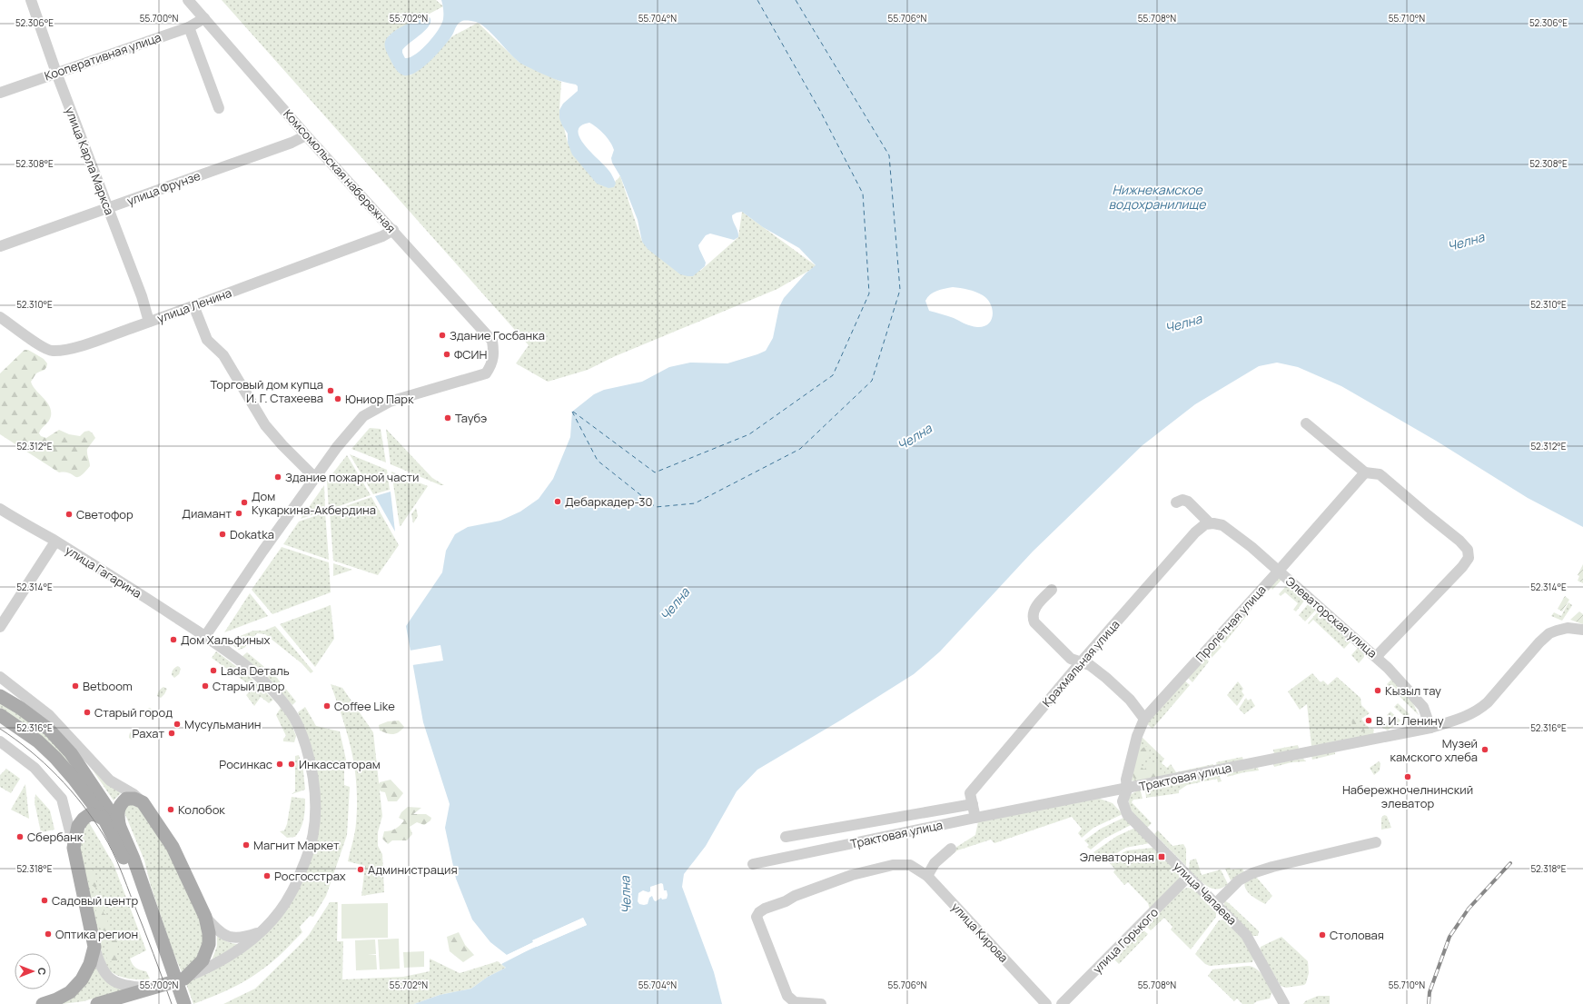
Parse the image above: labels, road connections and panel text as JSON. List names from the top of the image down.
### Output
{
  "streets": {
    "street": [
      "Кооперативная улица",
      "улица Карла Маркса",
      "Комсомольская набережная",
      "улица Фрунзе",
      "улица Ленина",
      "улица Гагарина",
      "Элеваторская улица",
      "Пролётная улица",
      "Крахмальная улица",
      "Трактовая улица",
      "улица Чапаева",
      "улица Кирова",
      "улица Горького"
    ]
  },
  "crossings": [
    ["Кооперативная улица", "улица Карла Маркса"],
    ["Кооперативная улица", "Комсомольская набережная"],
    ["улица Карла Маркса", "улица Фрунзе"],
    ["улица Карла Маркса", "улица Ленина"],
    ["Комсомольская набережная", "улица Фрунзе"],
    ["Комсомольская набережная", "улица Ленина"],
    ["Элеваторская улица", "Пролётная улица"],
    ["Элеваторская улица", "Крахмальная улица"],
    ["Элеваторская улица", "Трактовая улица"],
    ["Пролётная улица", "Трактовая улица"],
    ["Пролётная улица", "улица Чапаева"],
    ["Крахмальная улица", "Трактовая улица"],
    ["Трактовая улица", "улица Чапаева"],
    ["улица Чапаева", "улица Горького"]
  ],
  "water": ["Нижнекамское водохранилище", "Челна"],
  "places": {
    "other": [
      "Здание Госбанка",
      "ФСИН",
      "Торговый дом купца И. Г. Стахеева",
      "Юниор Парк",
      "Таубэ",
      "Здание пожарной части",
      "Дебаркадер-30",
      "Дом Кукаркина-Акбердина",
      "Диамант",
      "Светофор",
      "Dokatka",
      "Дом Хальфиных",
      "Lada Dеталь",
      "Betboom",
      "Старый двор",
      "Кызыл тау",
      "Coffee Like",
      "Старый город",
      "В. И. Ленину",
      "Мусульманин",
      "Рахат",
      "Музей камского хлеба",
      "Росинкас",
      "Инкассаторам",
      "Набережночелнинский элеватор",
      "Колобок",
      "Сбербанк",
      "Магнит Маркет",
      "Администрация",
      "Росгосстрах",
      "Садовый центр",
      "Оптика регион",
      "Столовая"
    ],
    "transit": ["Элеваторная"]
  },
  "north": "right",
  "coordinates": [
    "55.700°N",
    "55.702°N",
    "55.704°N",
    "55.706°N",
    "55.708°N",
    "55.710°N",
    "52.306°E",
    "52.308°E",
    "52.310°E",
    "52.312°E",
    "52.314°E",
    "52.316°E",
    "52.318°E"
  ]
}
